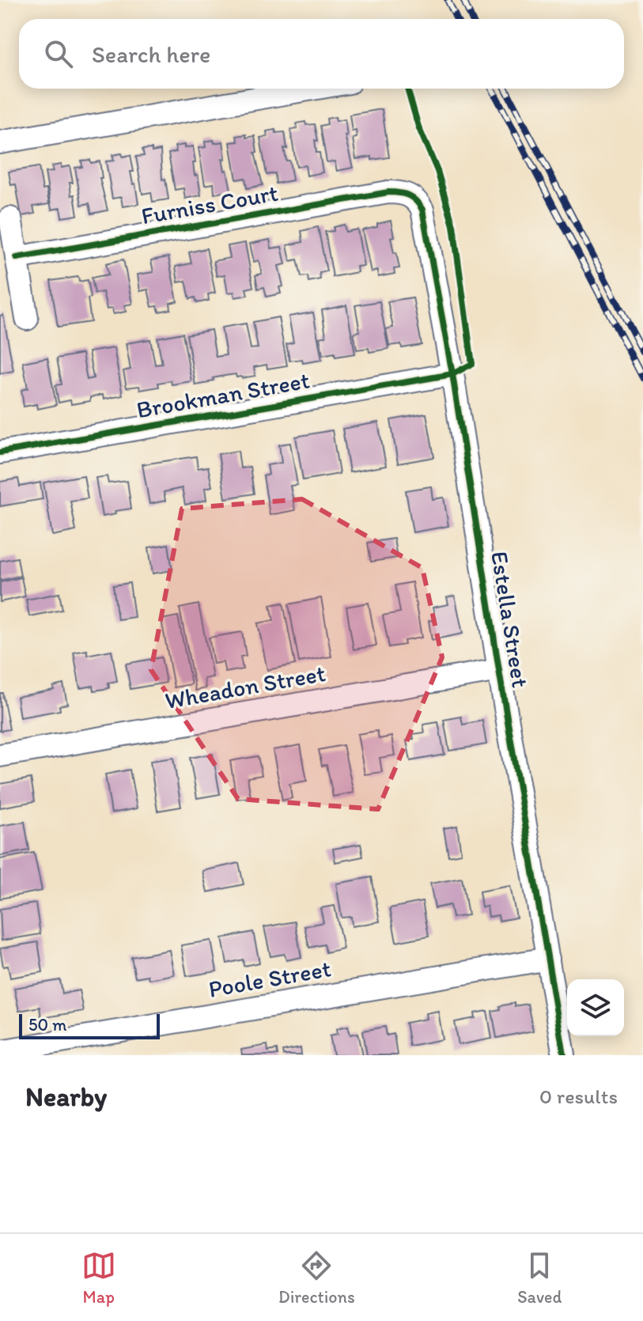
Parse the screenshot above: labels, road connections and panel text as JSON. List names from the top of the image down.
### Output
{
  "streets": {
    "street": [
      "Furniss Court",
      "Brookman Street",
      "Estella Street",
      "Wheadon Street",
      "Poole Street"
    ]
  },
  "crossings": [
    ["Furniss Court", "Estella Street"],
    ["Brookman Street", "Estella Street"],
    ["Estella Street", "Wheadon Street"],
    ["Estella Street", "Poole Street"]
  ],
  "scale_bar": "50 m",
  "page": {
    "search": "Search here",
    "scale": "50 m",
    "heading": ["Nearby", "0 results"],
    "nav": ["Map", "Directions", "Saved"]
  }
}
